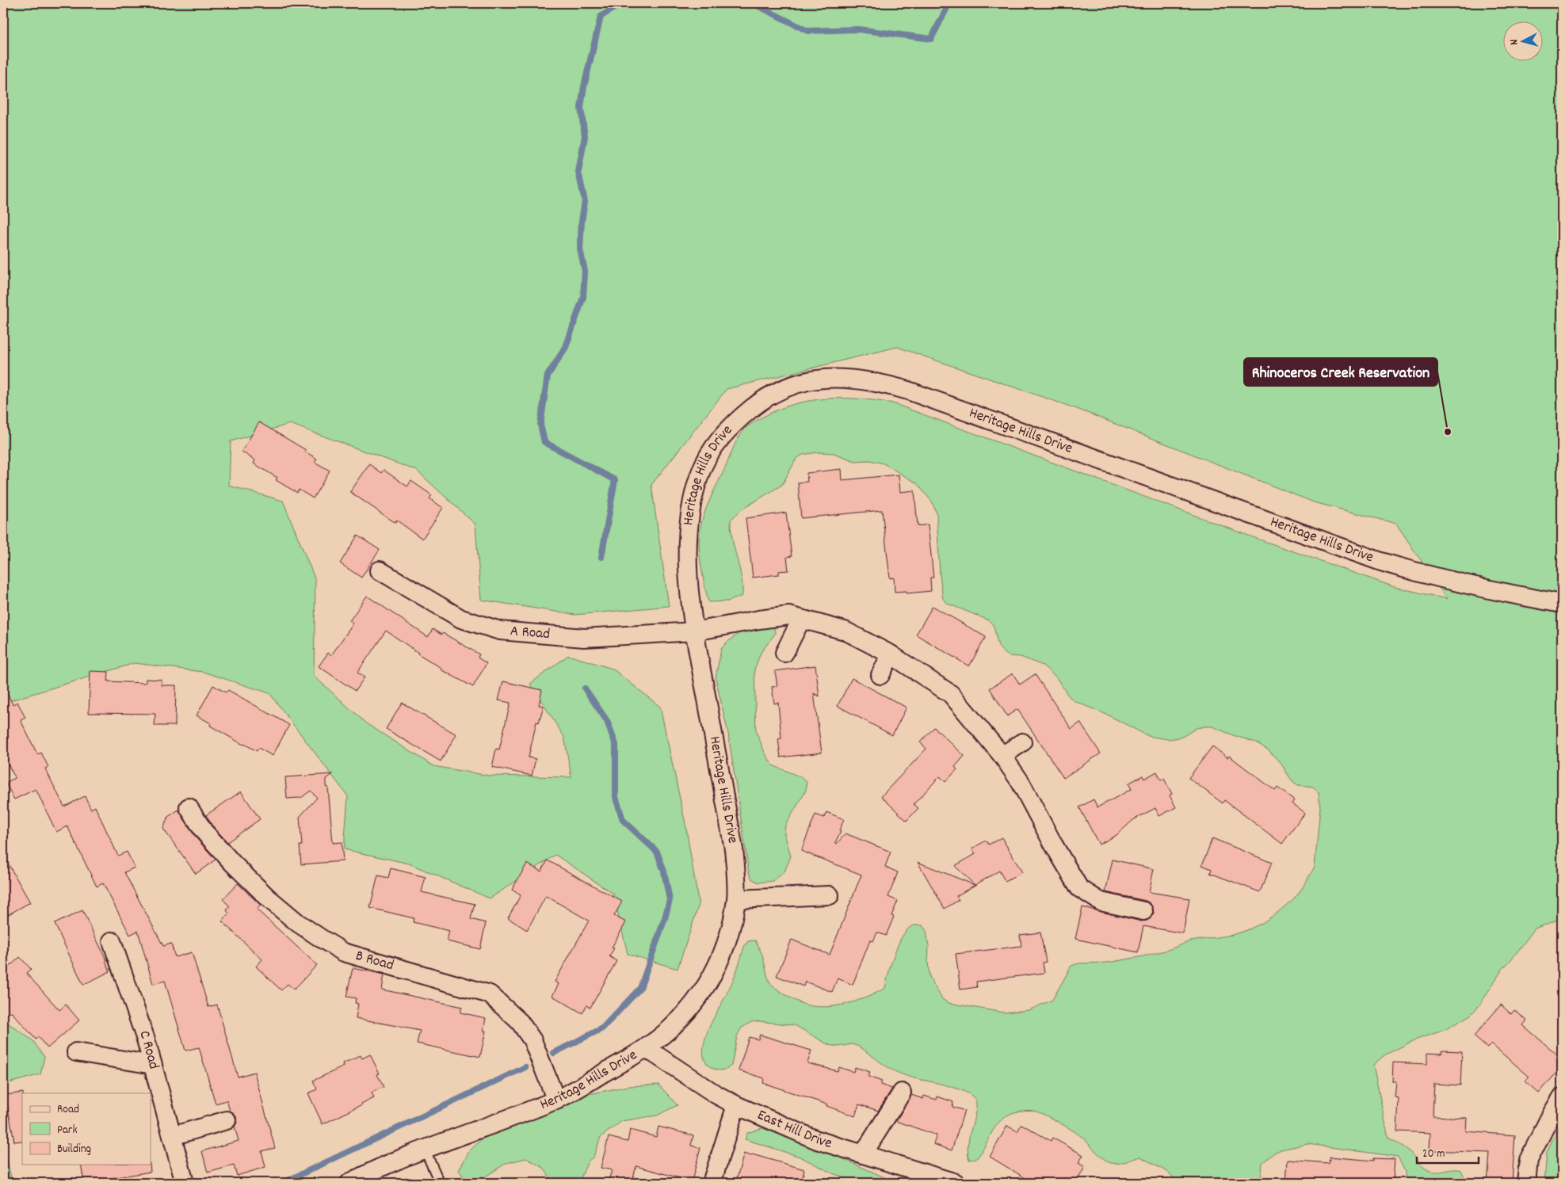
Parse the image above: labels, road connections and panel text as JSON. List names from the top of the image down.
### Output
{
  "streets": {
    "street": [
      "Heritage Hills Drive",
      "A Road",
      "B Road",
      "C Road",
      "East Hill Drive"
    ]
  },
  "crossings": [
    ["Heritage Hills Drive", "A Road"],
    ["Heritage Hills Drive", "B Road"],
    ["Heritage Hills Drive", "East Hill Drive"]
  ],
  "places": ["Rhinoceros Creek Reservation"],
  "legend": ["Road", "Park", "Building"],
  "scale_bar": "20 m",
  "north": "left"
}
